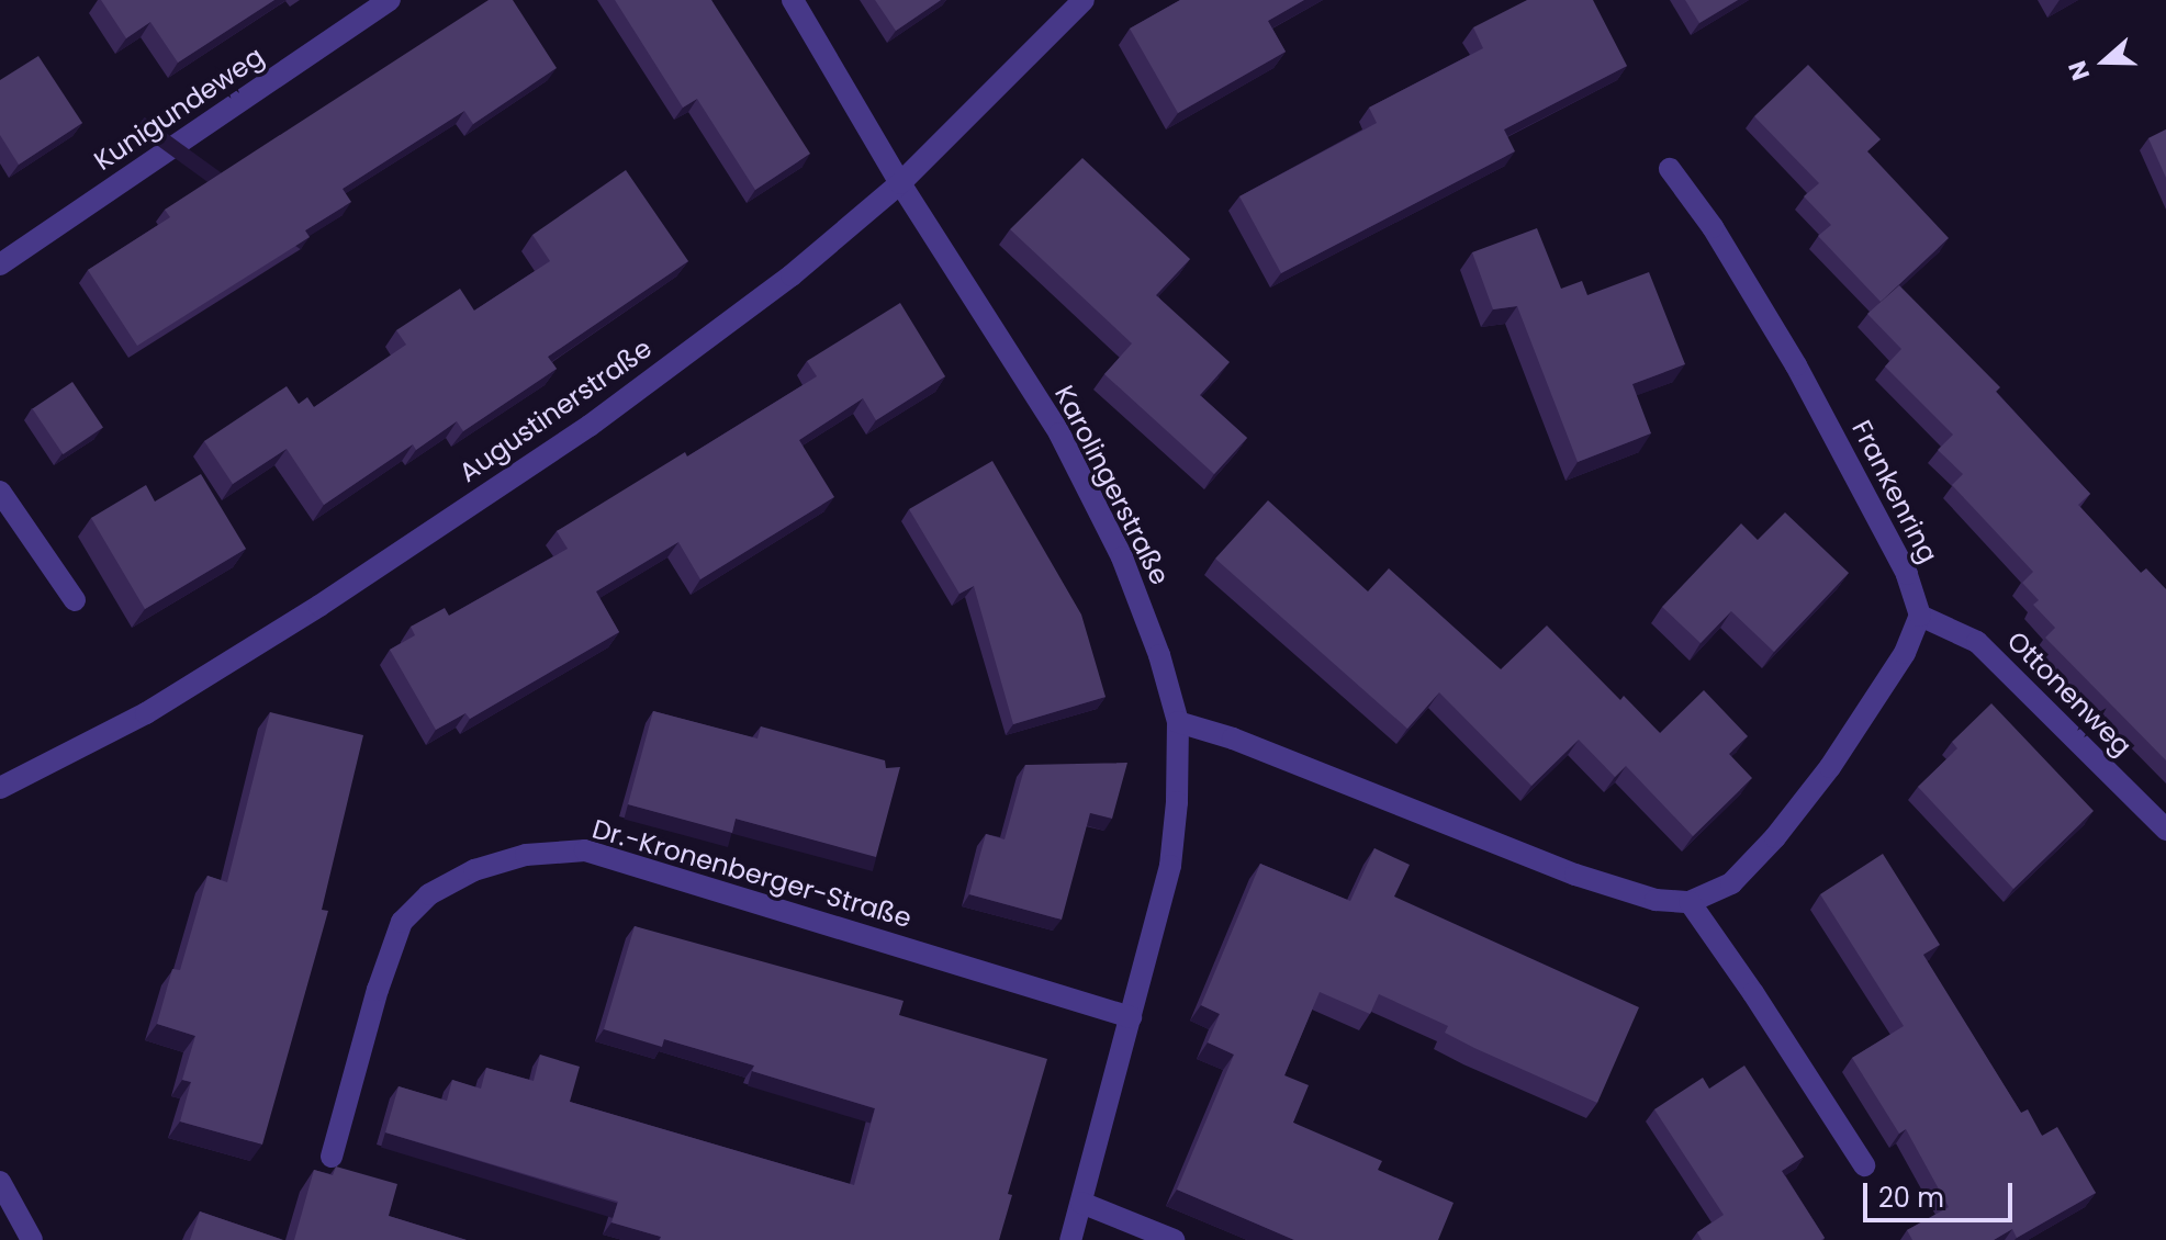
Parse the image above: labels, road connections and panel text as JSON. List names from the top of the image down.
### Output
{
  "streets": {
    "street": [
      "Kunigundeweg",
      "Augustinerstraße",
      "Karolingerstraße",
      "Frankenring",
      "Ottonenweg",
      "Dr.-Kronenberger-Straße"
    ]
  },
  "crossings": [
    ["Augustinerstraße", "Karolingerstraße"],
    ["Karolingerstraße", "Dr.-Kronenberger-Straße"],
    ["Frankenring", "Ottonenweg"]
  ],
  "scale_bar": "20 m",
  "north": "left"
}
